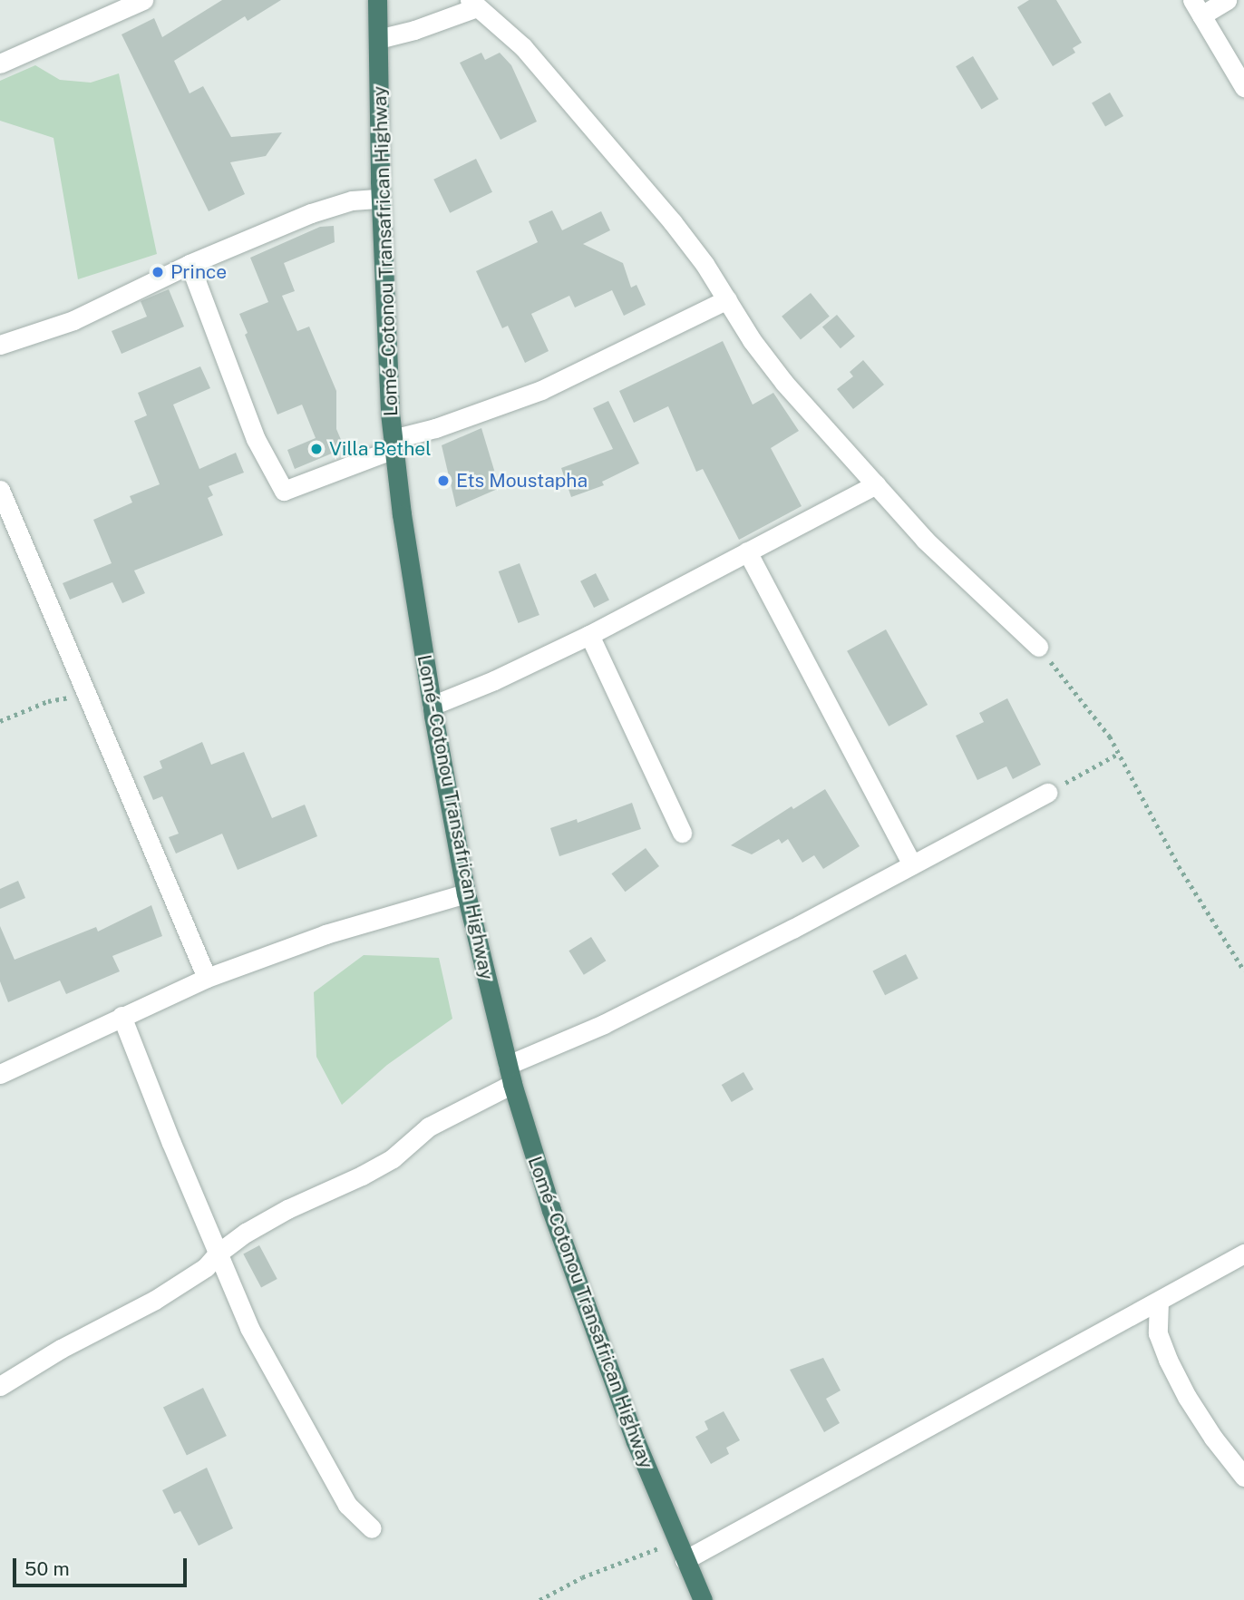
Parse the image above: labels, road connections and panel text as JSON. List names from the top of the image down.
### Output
{
  "streets": {
    "highway": ["Lomé - Cotonou Transafrican Highway"]
  },
  "places": ["Prince", "Villa Bethel", "Ets Moustapha"],
  "scale_bar": "50 m"
}
